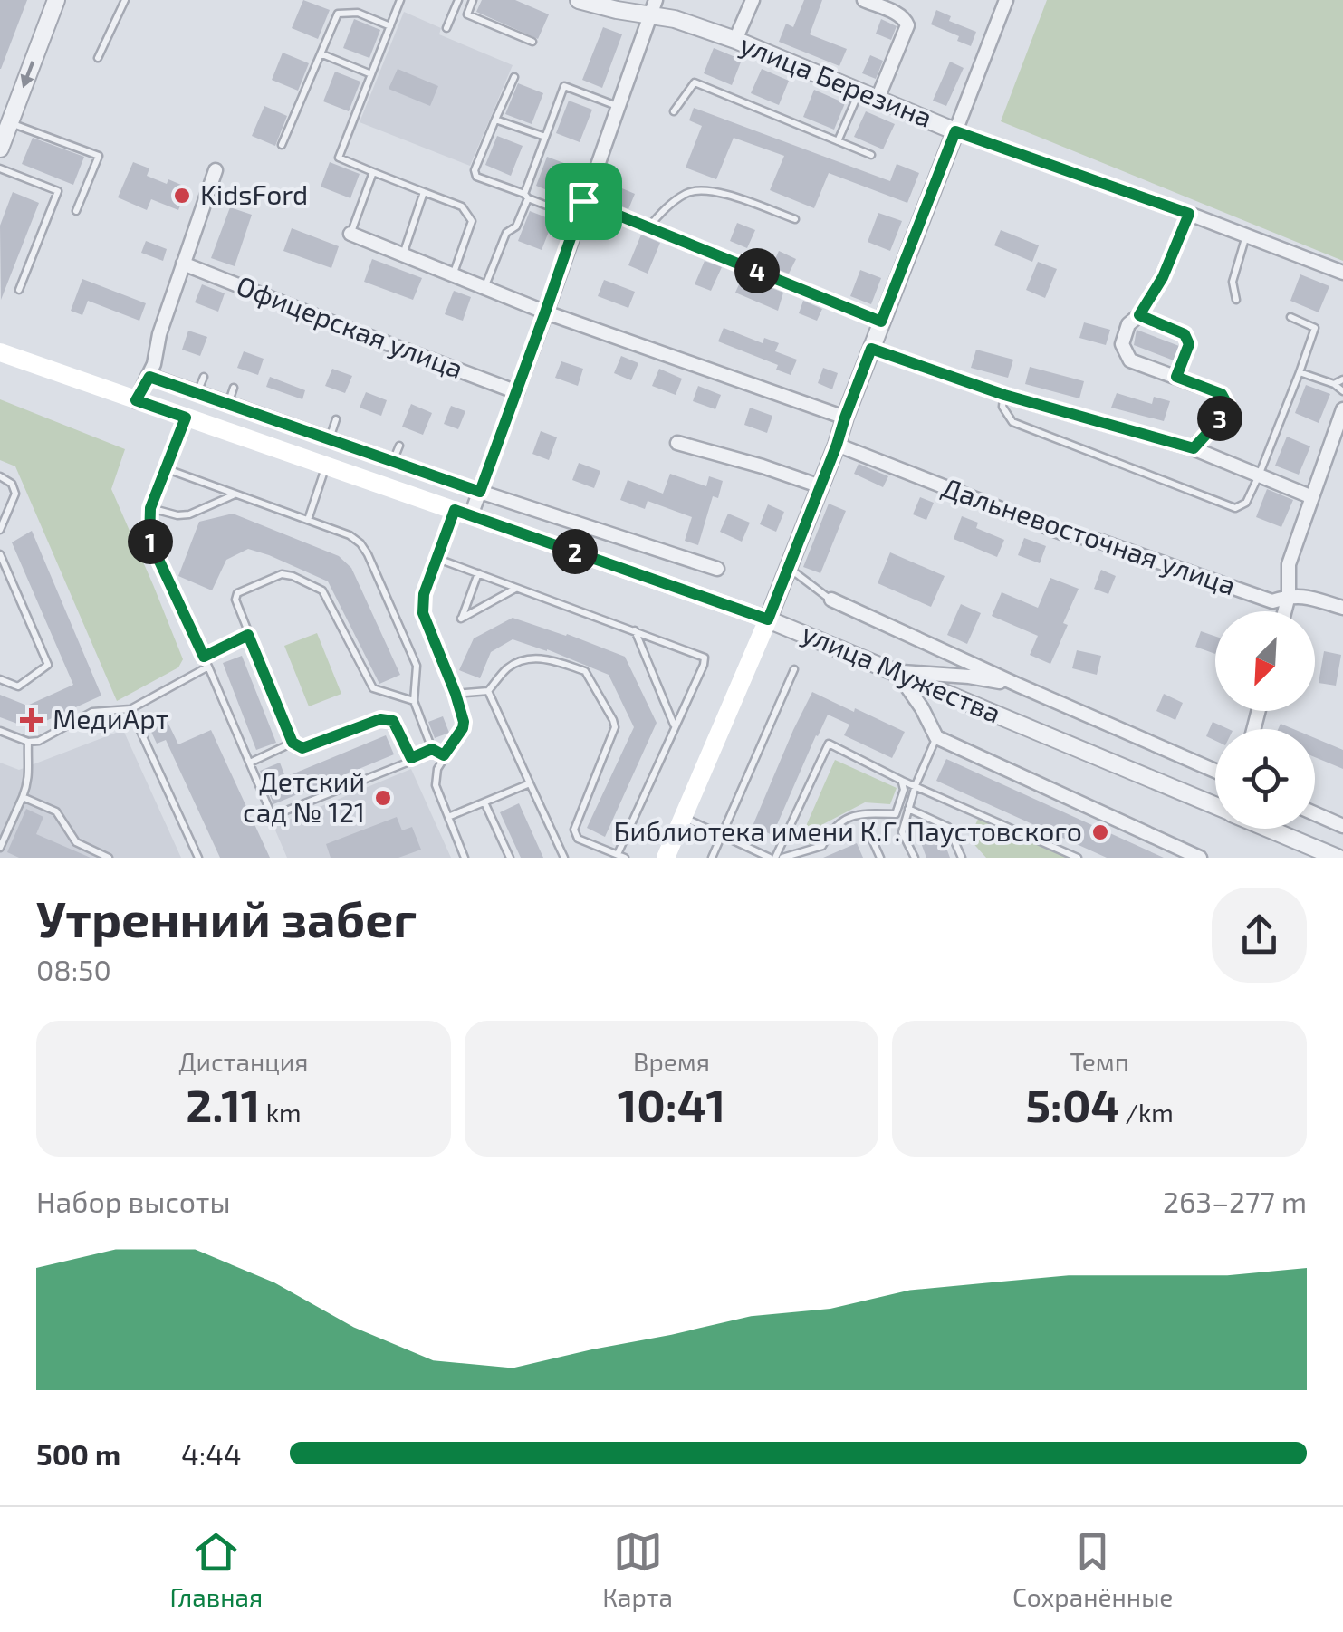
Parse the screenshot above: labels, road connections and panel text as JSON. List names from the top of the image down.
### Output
{
  "streets": {
    "main road": ["улица Мужества"],
    "street": ["улица Березина", "Офицерская улица", "Дальневосточная улица"]
  },
  "places": {
    "other": ["KidsFord", "Детский сад № 121", "Библиотека имени К.Г. Паустовского"],
    "health": ["МедиАрт"]
  },
  "north": "bottom left",
  "page": {
    "pins": [
      "4",
      "3",
      "1",
      "2"
    ],
    "heading": ["Утренний забег", "08:50"],
    "stats": [
      ["Дистанция", "2.11 km"],
      ["Время", "10:41"],
      ["Темп", "5:04 /km"]
    ],
    "chart": ["Набор высоты", "263–277 m"],
    "list": [
      {
        "name": "500 m",
        "note": "4:44"
      }
    ],
    "tabs": ["Главная", "Карта", "Сохранённые"]
  }
}
